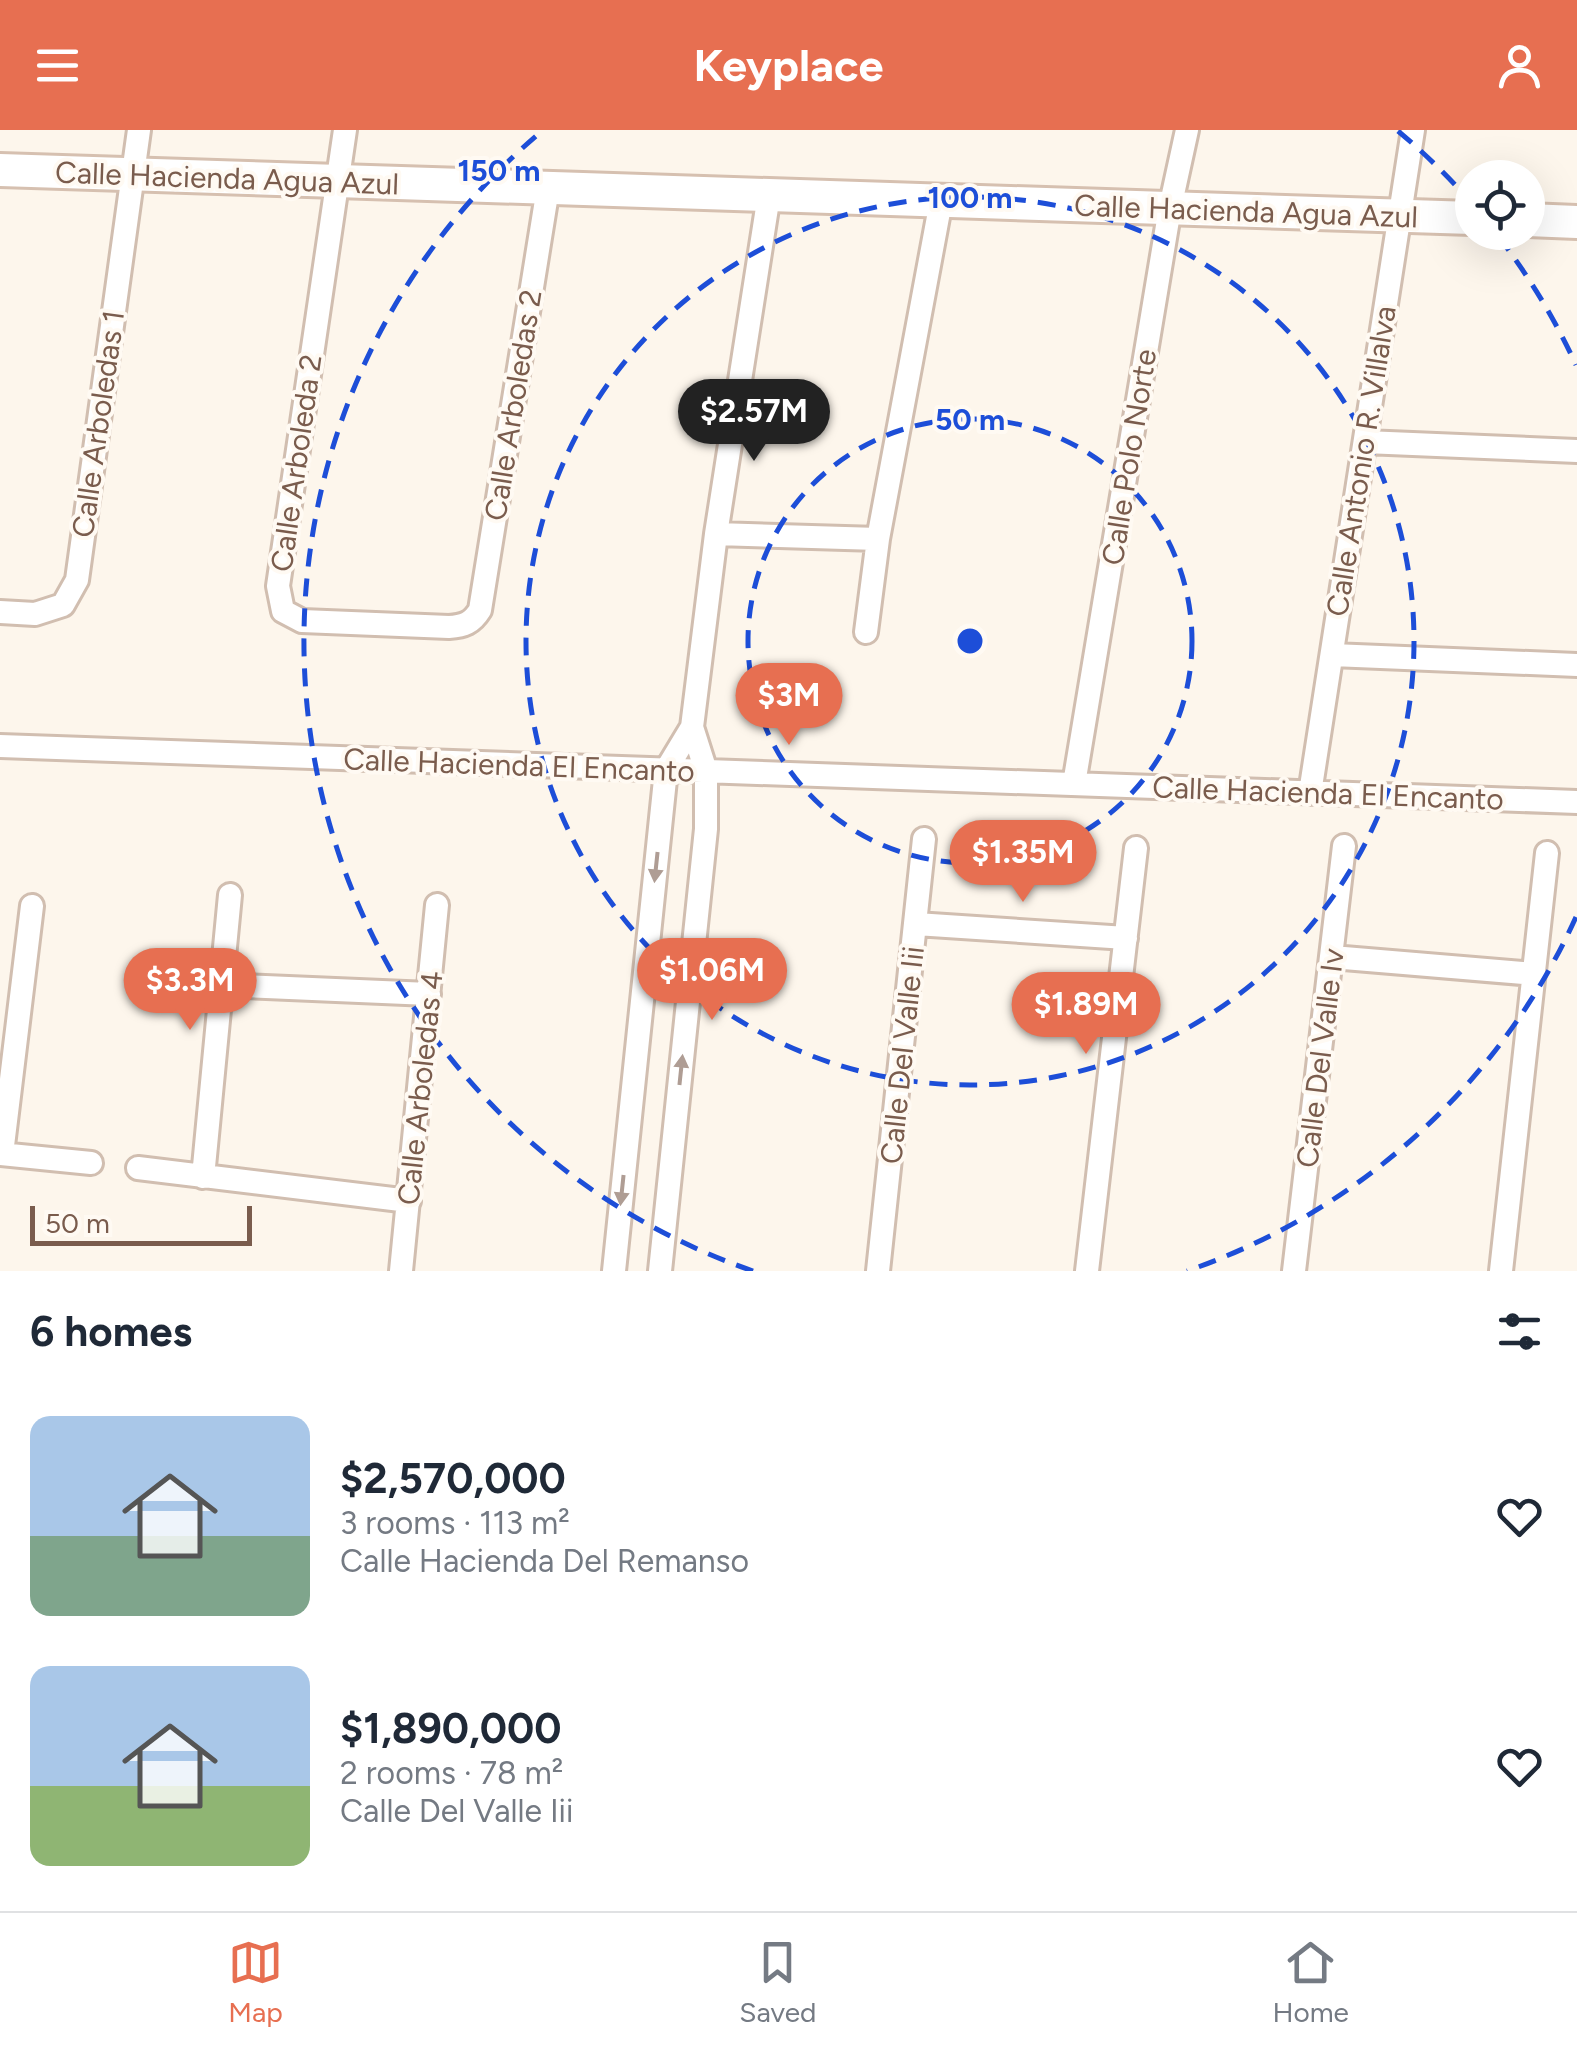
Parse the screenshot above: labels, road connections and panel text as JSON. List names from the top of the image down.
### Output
{
  "streets": {
    "street": [
      "Calle Hacienda Agua Azul",
      "Calle Arboledas 2",
      "Calle Arboledas 1",
      "Calle Polo Norte",
      "Calle Antonio R. Villalva",
      "Calle Arboleda 2",
      "Calle Hacienda El Encanto",
      "Calle Del Valle Iii",
      "Calle Del Valle Iv",
      "Calle Arboledas 4"
    ]
  },
  "crossings": [
    ["Calle Hacienda Agua Azul", "Calle Arboledas 2"],
    ["Calle Hacienda Agua Azul", "Calle Arboledas 1"],
    ["Calle Hacienda Agua Azul", "Calle Polo Norte"],
    ["Calle Hacienda Agua Azul", "Calle Antonio R. Villalva"],
    ["Calle Hacienda Agua Azul", "Calle Arboleda 2"],
    ["Calle Arboledas 2", "Calle Arboleda 2"],
    ["Calle Polo Norte", "Calle Hacienda El Encanto"],
    ["Calle Antonio R. Villalva", "Calle Hacienda El Encanto"]
  ],
  "scale_bar": "50 m",
  "page": {
    "header": "Keyplace",
    "price": [
      "$2.57M",
      "$3M",
      "$1.35M",
      "$1.06M",
      "$3.3M",
      "$1.89M"
    ],
    "scale": "50 m",
    "heading": "6 homes",
    "list": [
      {
        "name": "$2,570,000",
        "note": "3 rooms · 113 m² · Calle Hacienda Del Remanso"
      },
      {
        "name": "$1,890,000",
        "note": "2 rooms · 78 m² · Calle Del Valle Iii"
      }
    ],
    "tabs": ["Map", "Saved", "Home"]
  },
  "rings": ["150 m", "100 m", "50 m"]
}
